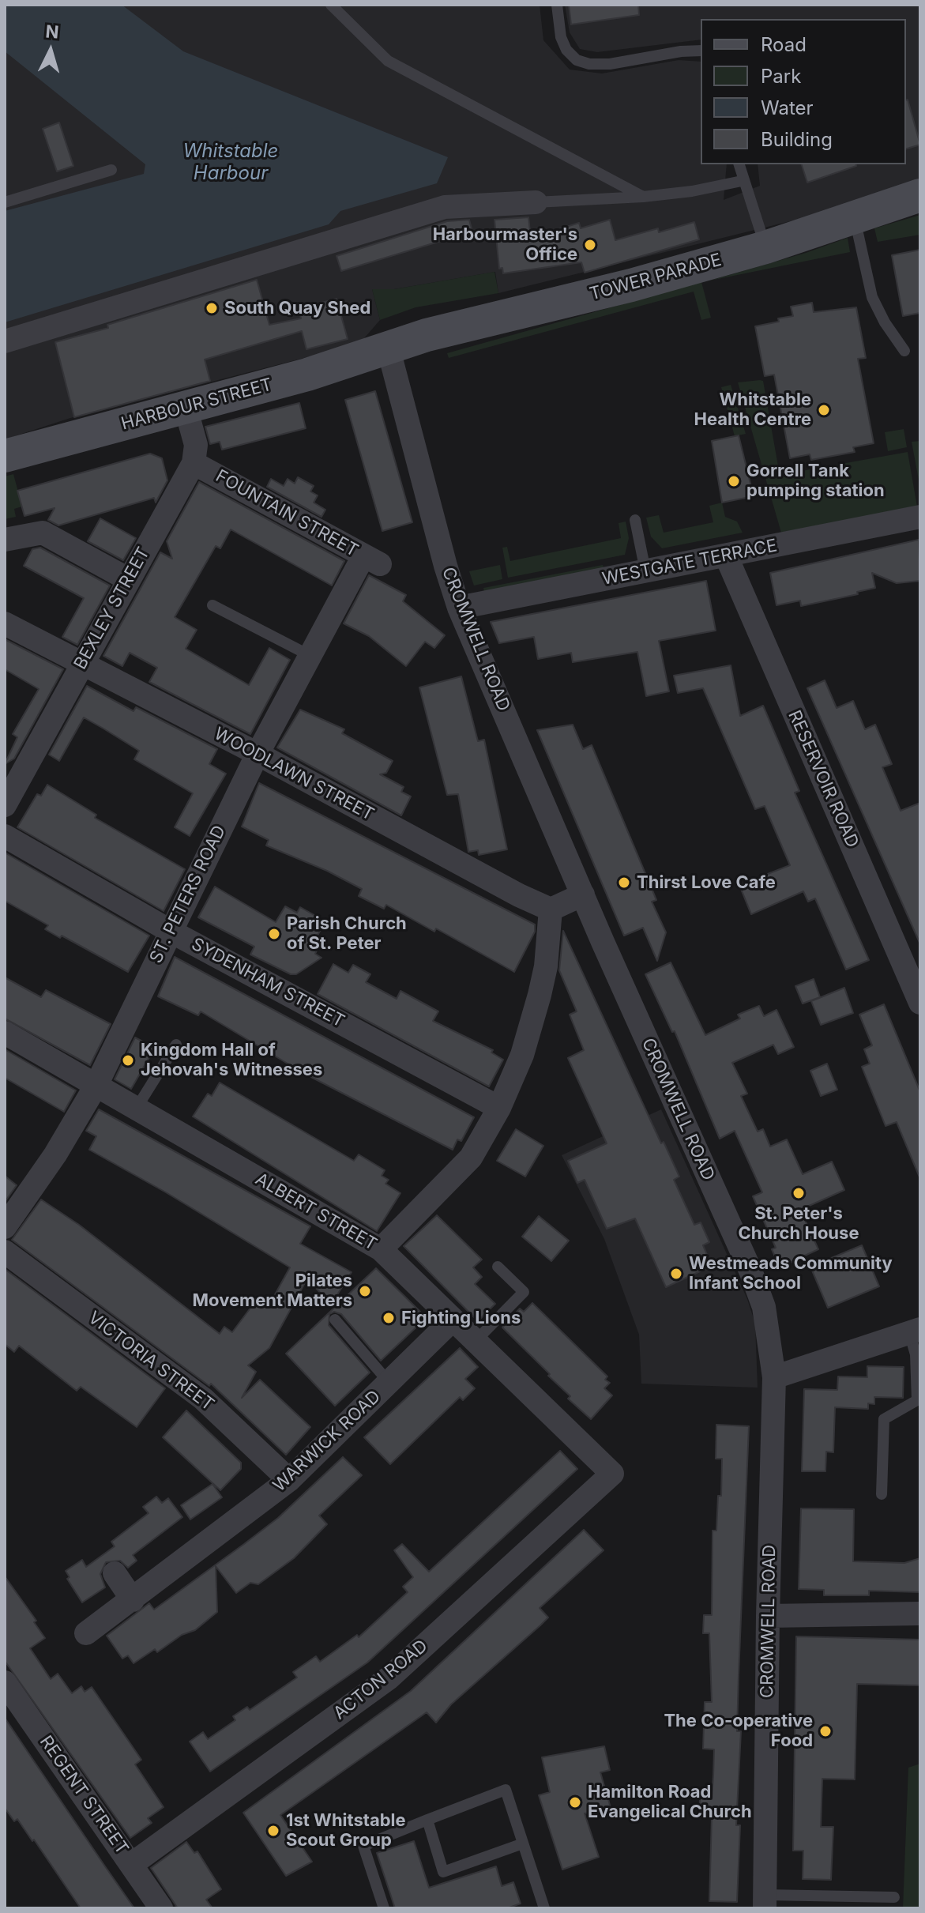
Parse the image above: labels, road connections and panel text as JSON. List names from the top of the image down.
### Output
{
  "streets": {
    "main road": ["TOWER PARADE", "HARBOUR STREET"],
    "street": [
      "FOUNTAIN STREET",
      "WESTGATE TERRACE",
      "BEXLEY STREET",
      "CROMWELL ROAD",
      "WOODLAWN STREET",
      "RESERVOIR ROAD",
      "ST. PETERS ROAD",
      "SYDENHAM STREET",
      "ALBERT STREET",
      "VICTORIA STREET",
      "WARWICK ROAD",
      "ACTON ROAD",
      "REGENT STREET"
    ]
  },
  "crossings": [
    ["TOWER PARADE", "HARBOUR STREET"],
    ["TOWER PARADE", "CROMWELL ROAD"],
    ["HARBOUR STREET", "CROMWELL ROAD"],
    ["FOUNTAIN STREET", "BEXLEY STREET"],
    ["FOUNTAIN STREET", "ST. PETERS ROAD"],
    ["WESTGATE TERRACE", "CROMWELL ROAD"],
    ["WESTGATE TERRACE", "RESERVOIR ROAD"],
    ["BEXLEY STREET", "WOODLAWN STREET"],
    ["WOODLAWN STREET", "ST. PETERS ROAD"],
    ["ST. PETERS ROAD", "SYDENHAM STREET"],
    ["ST. PETERS ROAD", "ALBERT STREET"],
    ["ALBERT STREET", "WARWICK ROAD"],
    ["ALBERT STREET", "ACTON ROAD"],
    ["VICTORIA STREET", "WARWICK ROAD"],
    ["ACTON ROAD", "REGENT STREET"]
  ],
  "water": ["Whitstable Harbour"],
  "places": [
    "Harbourmaster's Office",
    "South Quay Shed",
    "Whitstable Health Centre",
    "Gorrell Tank pumping station",
    "Thirst Love Cafe",
    "Parish Church of St. Peter",
    "Kingdom Hall of Jehovah's Witnesses",
    "St. Peter's Church House",
    "Westmeads Community Infant School",
    "Pilates Movement Matters",
    "Fighting Lions",
    "The Co-operative Food",
    "Hamilton Road Evangelical Church",
    "1st Whitstable Scout Group"
  ],
  "legend": [
    "Road",
    "Park",
    "Water",
    "Building"
  ],
  "north": "top"
}
